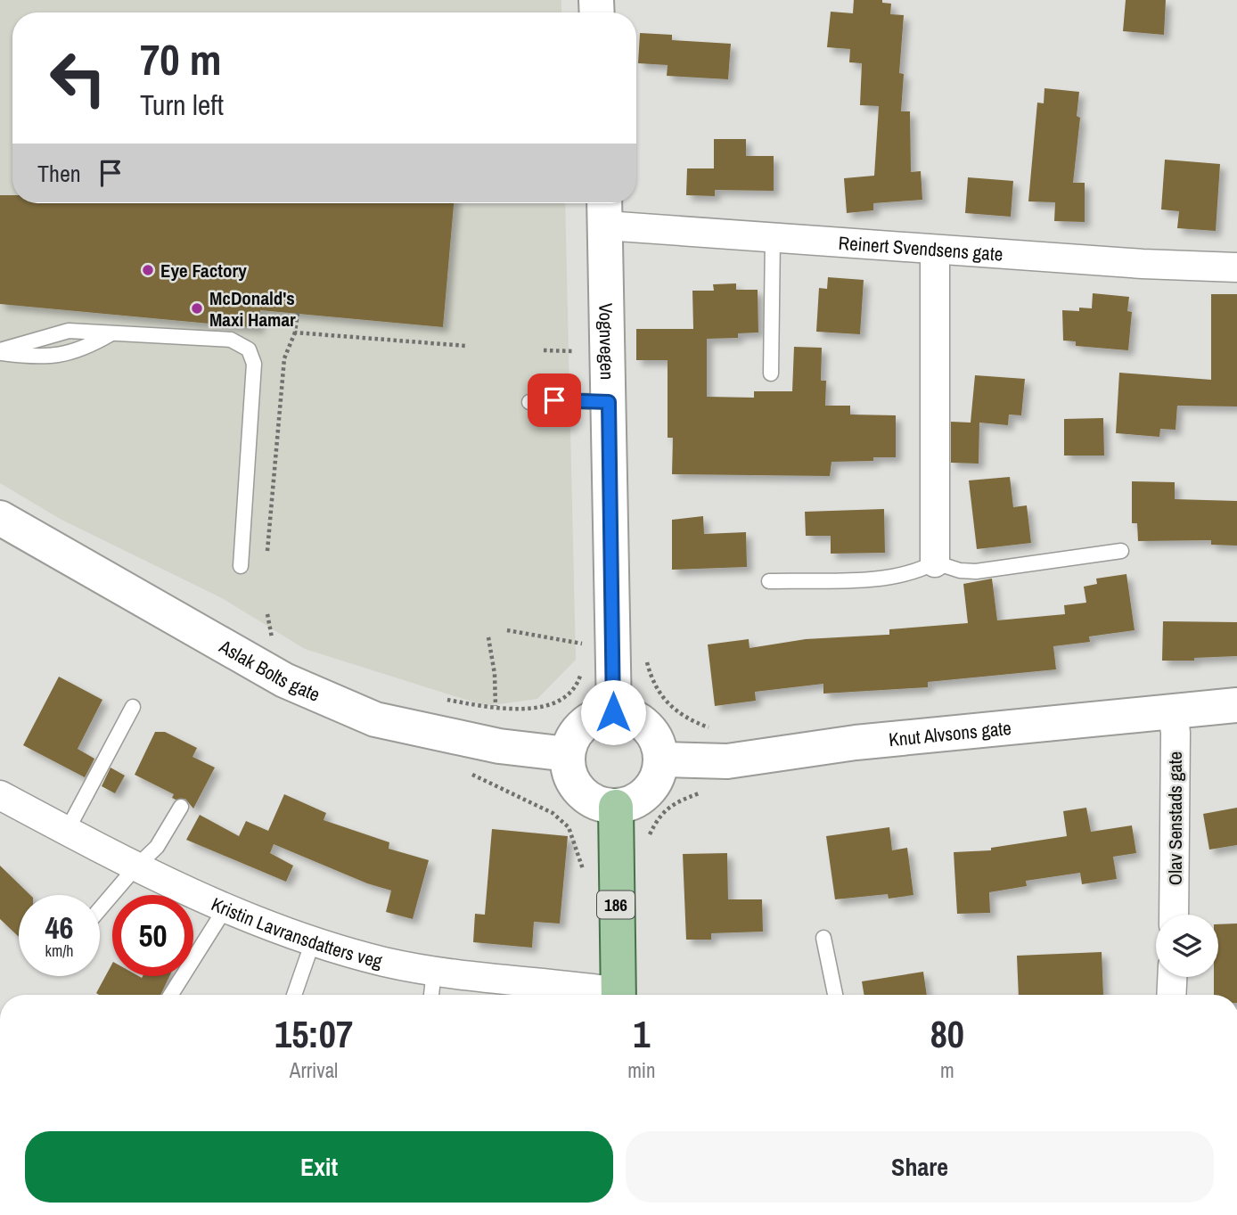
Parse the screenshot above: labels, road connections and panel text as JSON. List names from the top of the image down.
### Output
{
  "streets": {
    "main road": [
      "Vognvegen",
      "Aslak Bolts gate",
      "Knut Alvsons gate",
      "186"
    ],
    "street": ["Reinert Svendsens gate", "Olav Senstads gate", "Kristin Lavransdatters veg"]
  },
  "crossings": [
    ["Reinert Svendsens gate", "Vognvegen"],
    ["Vognvegen", "Aslak Bolts gate"],
    ["Vognvegen", "Knut Alvsons gate"],
    ["Vognvegen", "186"],
    ["Aslak Bolts gate", "Knut Alvsons gate"],
    ["Aslak Bolts gate", "186"],
    ["Knut Alvsons gate", "Olav Senstads gate"],
    ["Knut Alvsons gate", "186"]
  ],
  "places": ["Eye Factory", "McDonald's Maxi Hamar"],
  "page": {
    "turn": ["70 m", "Turn left"],
    "then": "Then",
    "speed": "46 km/h",
    "limit": "50",
    "eta": [
      "15:07",
      "Arrival",
      "1",
      "min",
      "80",
      "m"
    ],
    "buttons": ["Exit", "Share"]
  }
}
